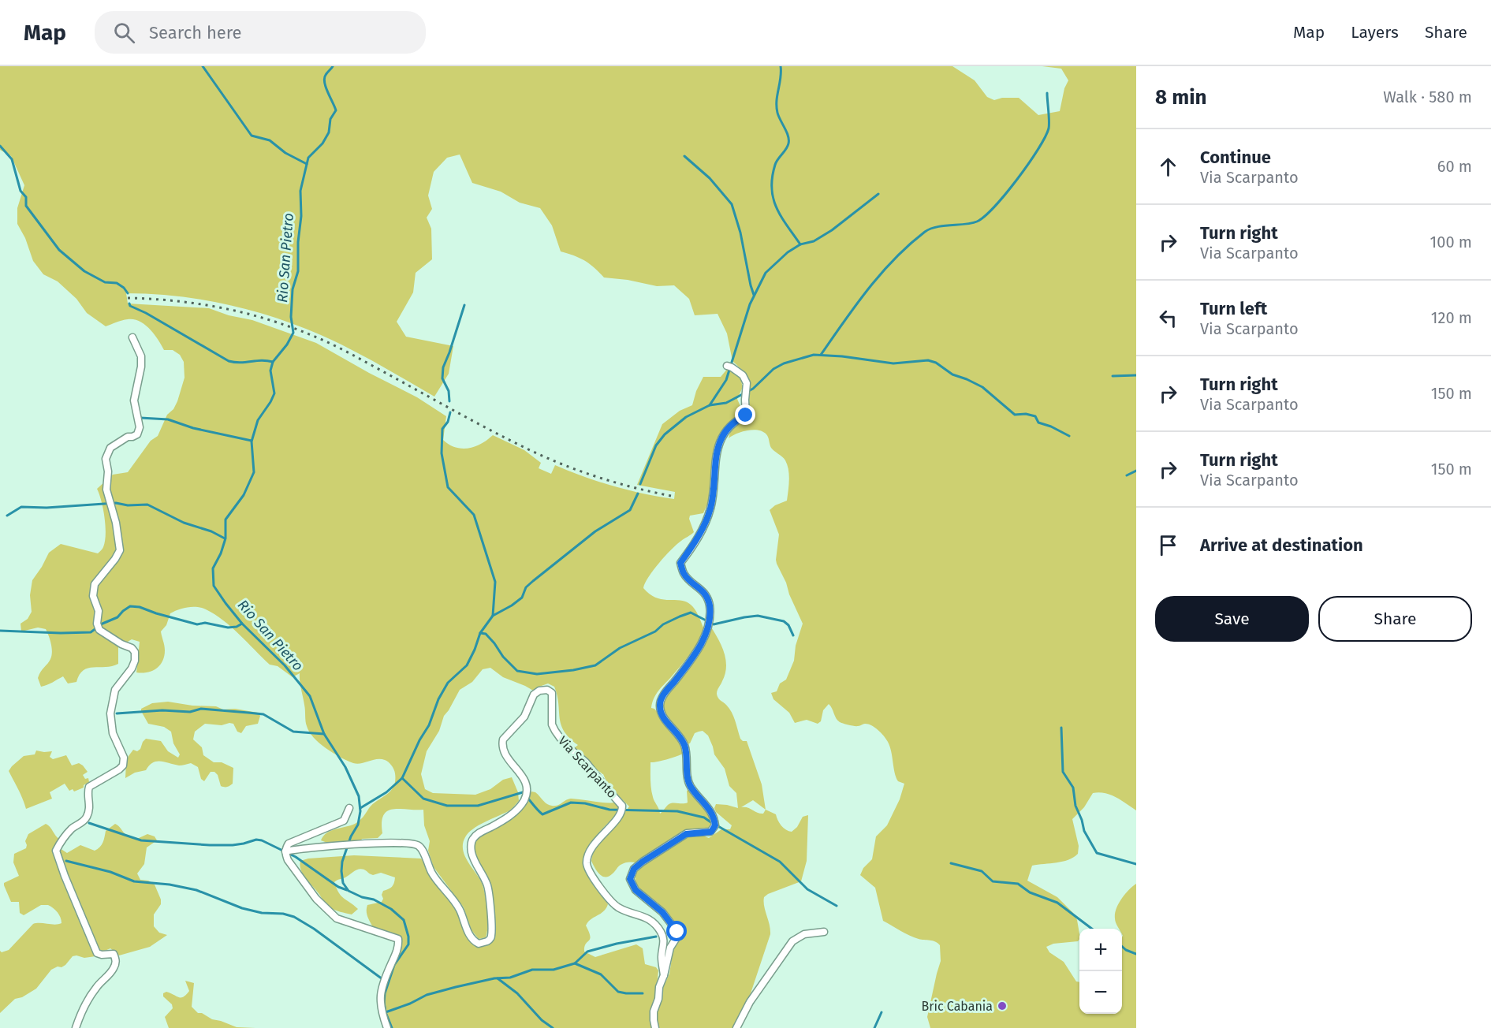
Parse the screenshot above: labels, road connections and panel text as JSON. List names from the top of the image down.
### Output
{
  "streets": {
    "street": ["Via Scarpanto"]
  },
  "water": ["Rio San Pietro"],
  "places": ["Bric Cabania"],
  "page": {
    "header": "Map",
    "search": "Search here",
    "nav": ["Map", "Layers", "Share"],
    "heading": ["8 min", "Walk · 580 m"],
    "list": [
      ["Continue", "Via Scarpanto", "60 m"],
      ["Turn right", "Via Scarpanto", "100 m"],
      ["Turn left", "Via Scarpanto", "120 m"],
      ["Turn right", "Via Scarpanto", "150 m"],
      ["Turn right", "Via Scarpanto", "150 m"],
      "Arrive at destination"
    ],
    "buttons": ["Save", "Share"],
    "map_buttons": ["+", "−"]
  }
}
